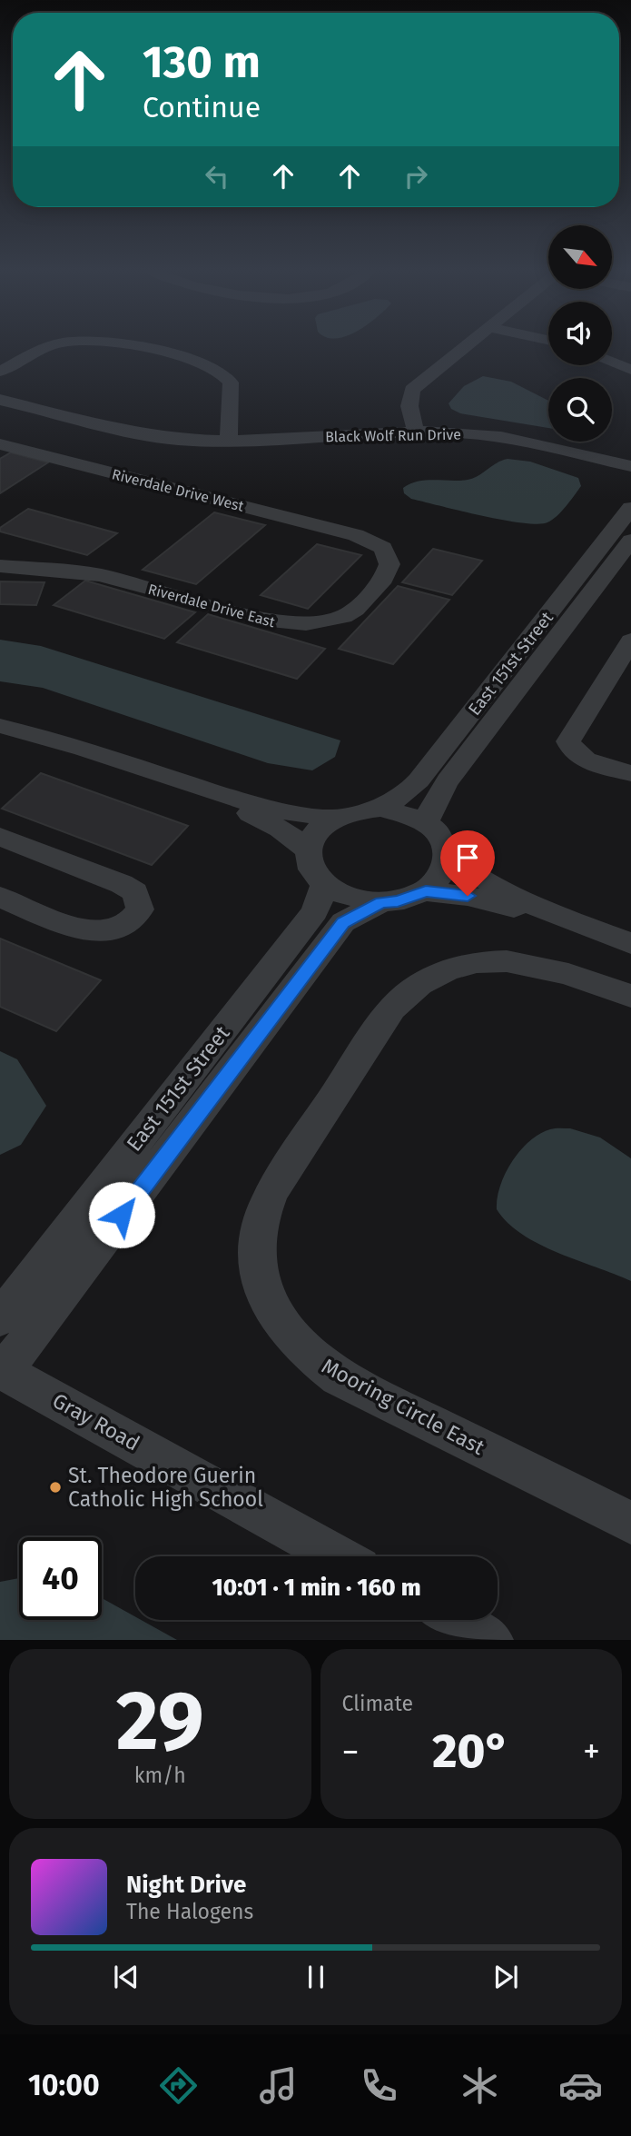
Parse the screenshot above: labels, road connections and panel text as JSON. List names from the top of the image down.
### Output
{
  "streets": {
    "street": [
      "Black Wolf Run Drive",
      "Riverdale Drive West",
      "Riverdale Drive East",
      "East 151st Street",
      "Mooring Circle East",
      "Gray Road"
    ]
  },
  "crossings": [
    ["Riverdale Drive West", "Riverdale Drive East"],
    ["East 151st Street", "Gray Road"]
  ],
  "places": ["St. Theodore Guerin Catholic High School"],
  "north": "bottom right",
  "page": {
    "turn": ["130 m", "Continue"],
    "limit": "40",
    "trip": "10:01 · 1 min · 160 m",
    "tile": [
      ["29", "km/h"],
      "Climate"
    ],
    "heat": ["−", "20°", "+"],
    "song": ["Night Drive", "The Halogens"],
    "tabs": "10:00"
  }
}
